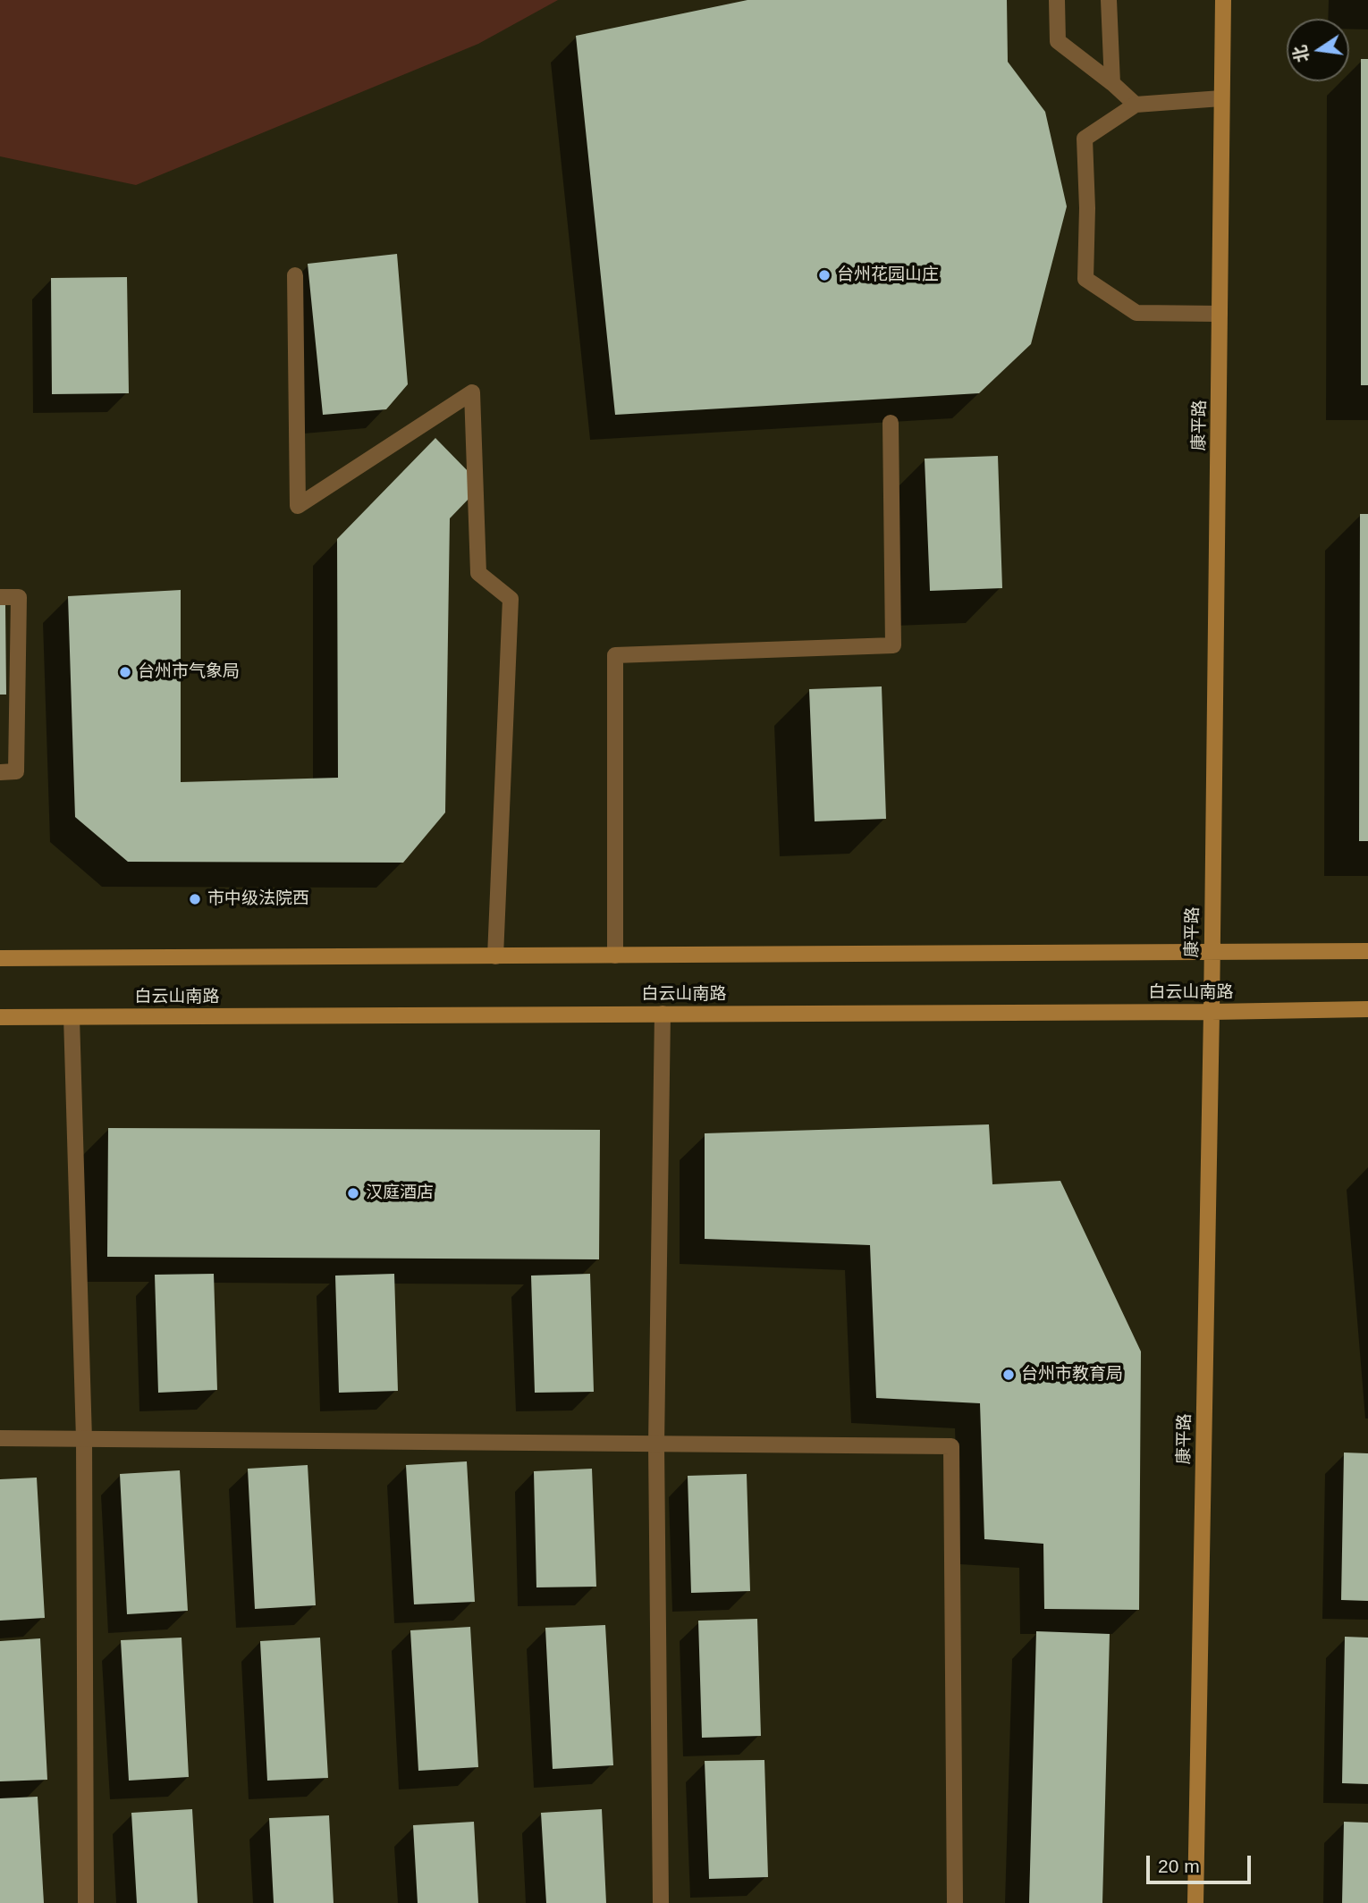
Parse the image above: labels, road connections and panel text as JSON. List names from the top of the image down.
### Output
{
  "streets": {
    "main road": ["康平路", "白云山南路"]
  },
  "crossings": [
    ["康平路", "白云山南路"]
  ],
  "places": [
    "台州花园山庄",
    "台州市气象局",
    "市中级法院西",
    "汉庭酒店",
    "台州市教育局"
  ],
  "scale_bar": "20 m",
  "north": "left"
}
